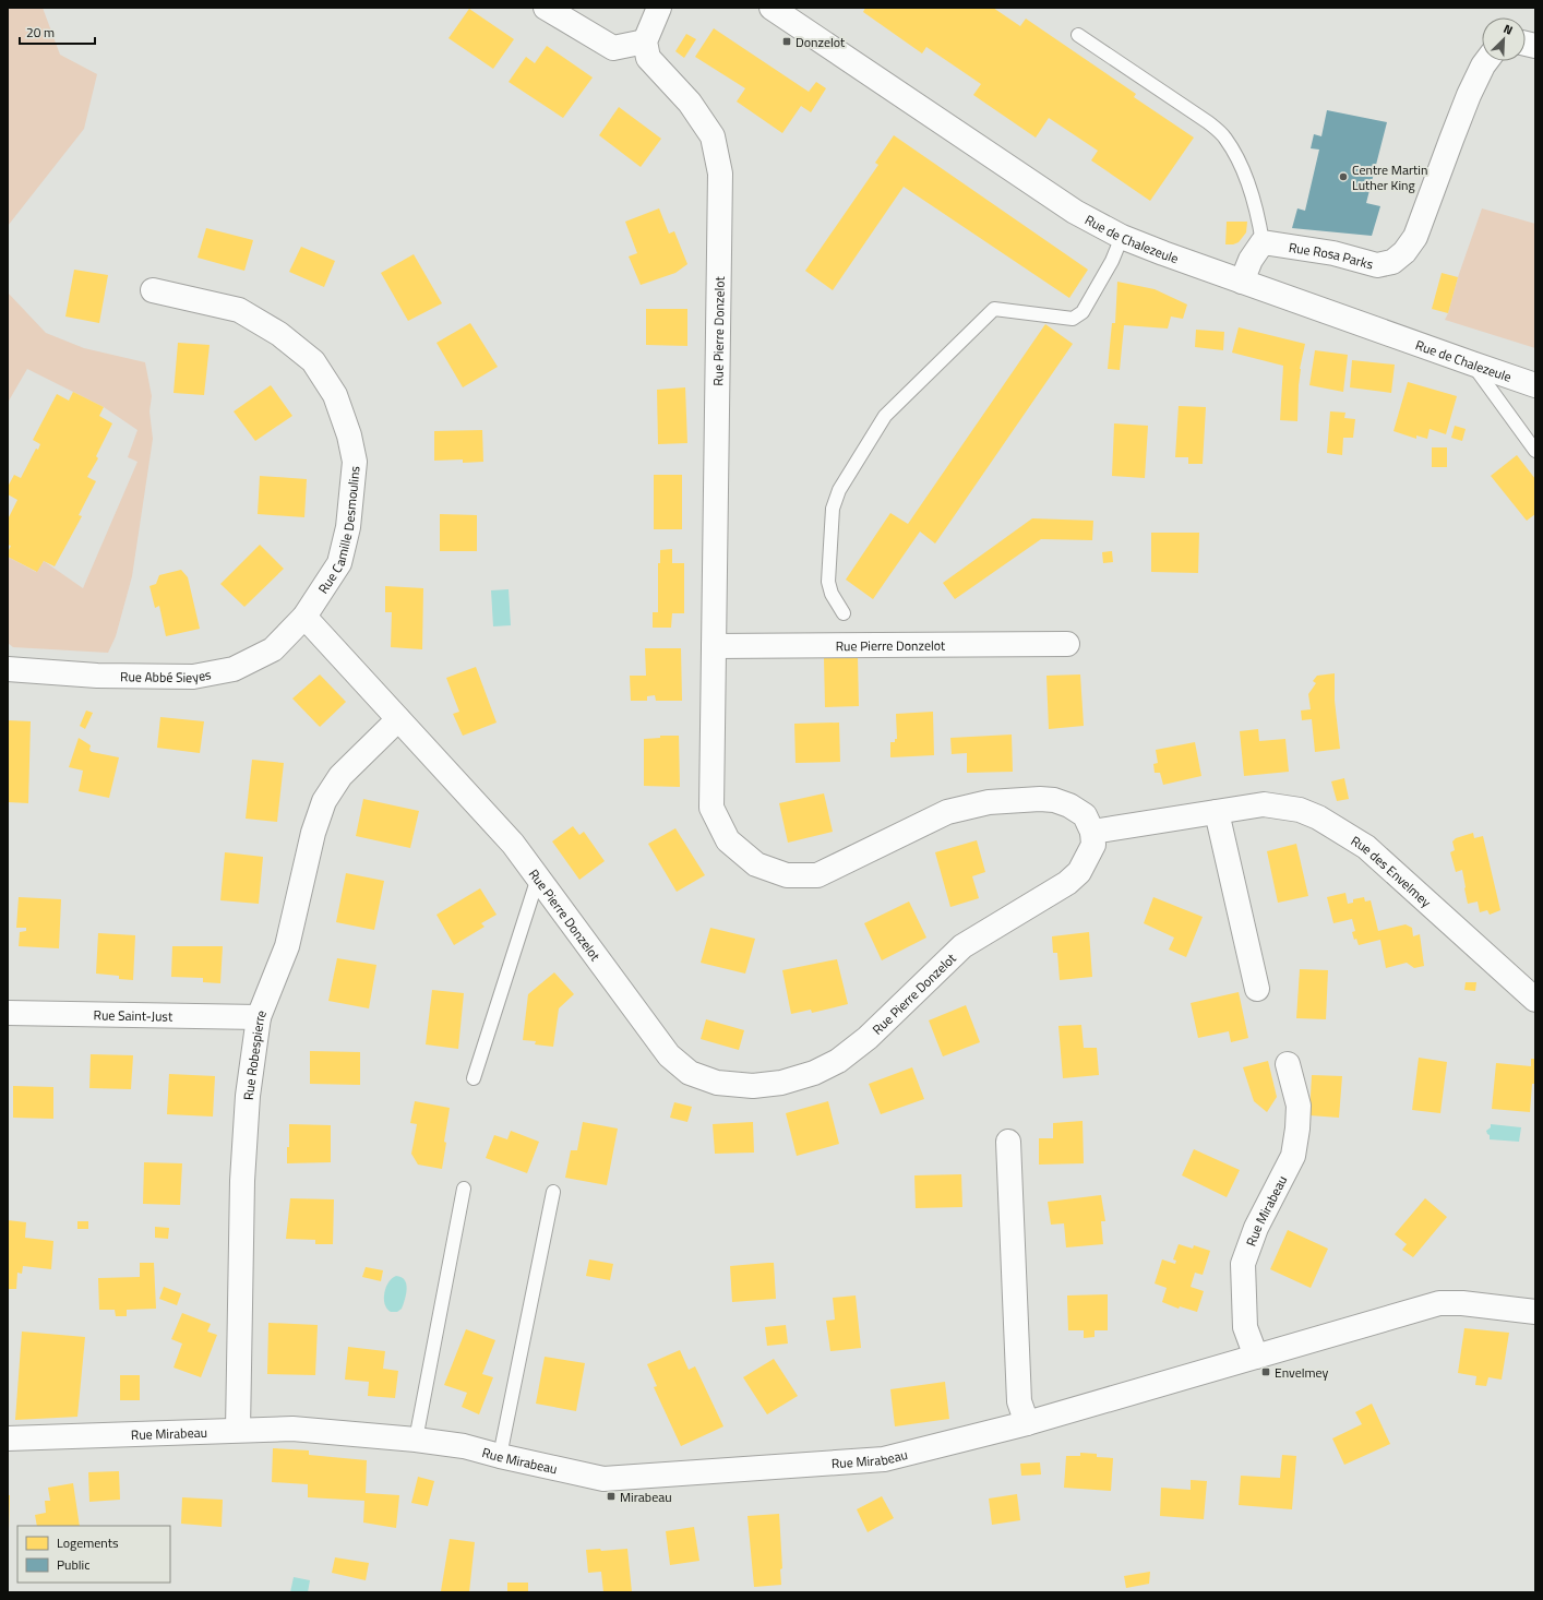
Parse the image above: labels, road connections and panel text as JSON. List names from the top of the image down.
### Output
{
  "streets": {
    "street": [
      "Rue de Chalezeule",
      "Rue Rosa Parks",
      "Rue Pierre Donzelot",
      "Rue Camille Desmoulins",
      "Rue Abbé Sieyes",
      "Rue des Envelmey",
      "Rue Saint-Just",
      "Rue Robespierre",
      "Rue Mirabeau"
    ]
  },
  "crossings": [
    ["Rue Pierre Donzelot", "Rue Camille Desmoulins"],
    ["Rue Pierre Donzelot", "Rue Abbé Sieyes"],
    ["Rue Pierre Donzelot", "Rue des Envelmey"],
    ["Rue Pierre Donzelot", "Rue Robespierre"],
    ["Rue Camille Desmoulins", "Rue Abbé Sieyes"],
    ["Rue Saint-Just", "Rue Robespierre"],
    ["Rue Robespierre", "Rue Mirabeau"]
  ],
  "places": {
    "transit": ["Donzelot", "Envelmey", "Mirabeau"],
    "other": ["Centre Martin Luther King"]
  },
  "legend": ["Logements", "Public"],
  "scale_bar": "20 m",
  "north": "top right"
}
